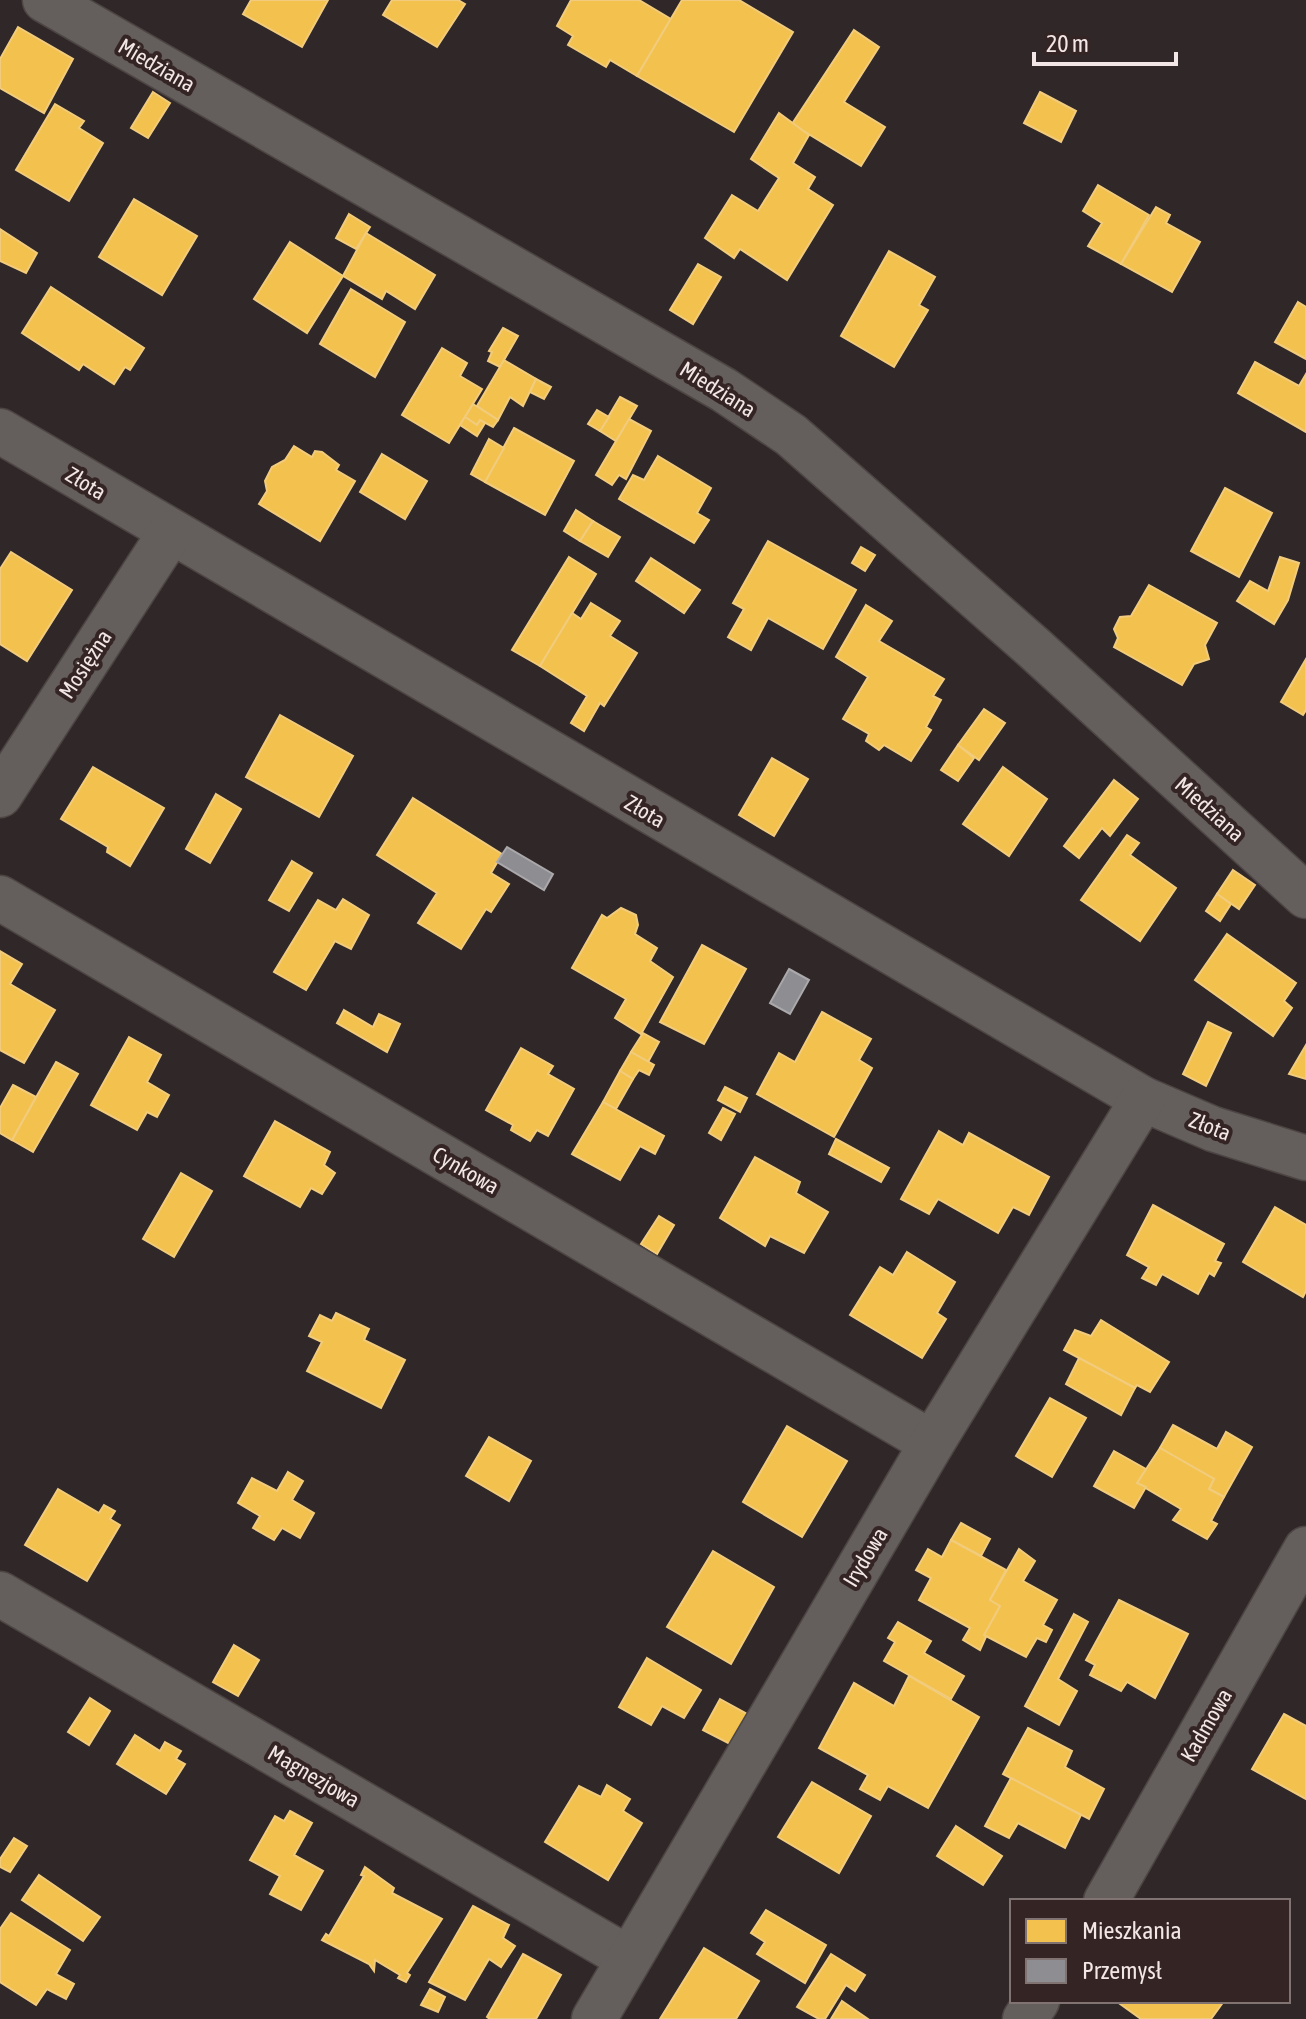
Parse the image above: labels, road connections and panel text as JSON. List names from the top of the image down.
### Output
{
  "streets": {
    "street": [
      "Miedziana",
      "Złota",
      "Mosiężna",
      "Cynkowa",
      "Irydowa",
      "Kadmowa",
      "Magnezjowa"
    ]
  },
  "crossings": [
    ["Złota", "Mosiężna"],
    ["Złota", "Irydowa"],
    ["Cynkowa", "Irydowa"],
    ["Irydowa", "Magnezjowa"]
  ],
  "legend": ["Mieszkania", "Przemysł"],
  "scale_bar": "20 m"
}
